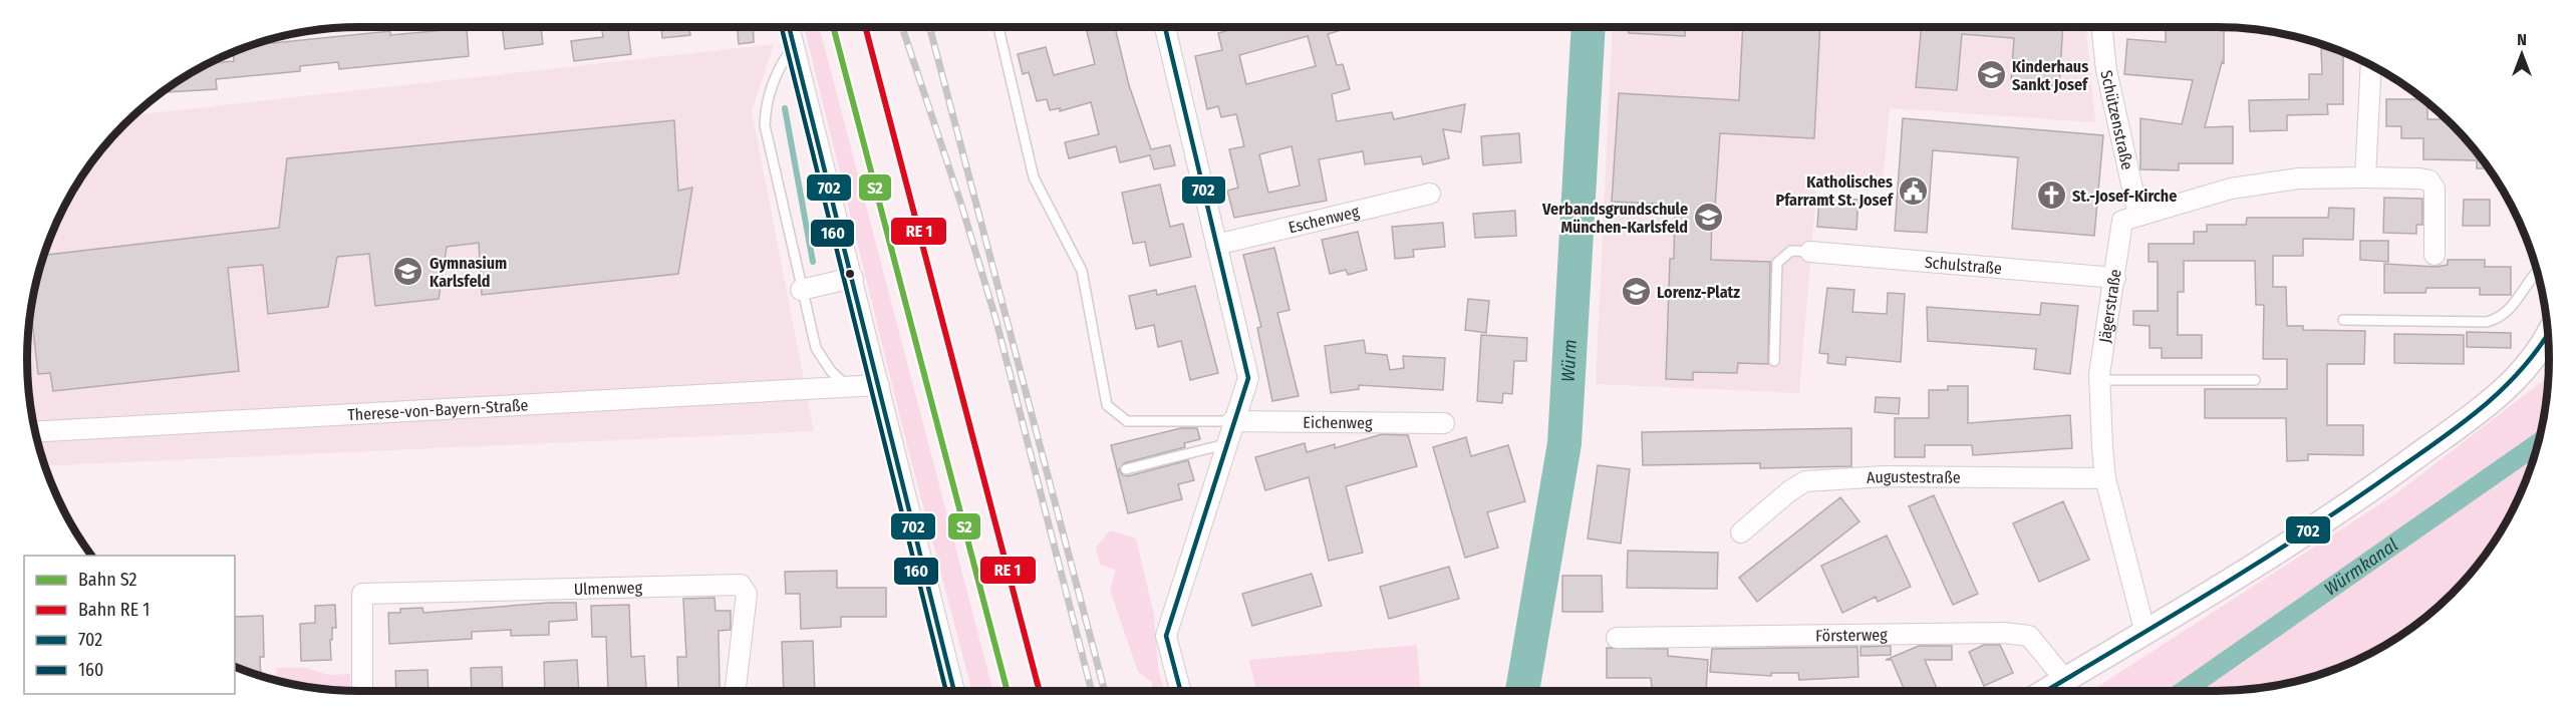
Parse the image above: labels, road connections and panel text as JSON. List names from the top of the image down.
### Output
{
  "streets": {
    "street": [
      "Schützenstraße",
      "Eschenweg",
      "Schulstraße",
      "Jägerstraße",
      "Therese-von-Bayern-Straße",
      "Eichenweg",
      "Augustestraße",
      "Ulmenweg",
      "Försterweg"
    ]
  },
  "crossings": [
    ["Schützenstraße", "Jägerstraße"],
    ["Schulstraße", "Jägerstraße"],
    ["Jägerstraße", "Augustestraße"]
  ],
  "water": ["Würm", "Würmkanal"],
  "places": {
    "school or university": [
      "Kinderhaus Sankt Josef",
      "Verbandsgrundschule München-Karlsfeld",
      "Gymnasium Karlsfeld",
      "Lorenz-Platz"
    ],
    "public building": ["Katholisches Pfarramt St. Josef"],
    "church": ["St.-Josef-Kirche"]
  },
  "lines": ["rail line S2", "transit line 702", "transit line 160"],
  "legend": [
    "Bahn S2",
    "Bahn RE 1",
    "702",
    "160"
  ],
  "north": "top"
}
